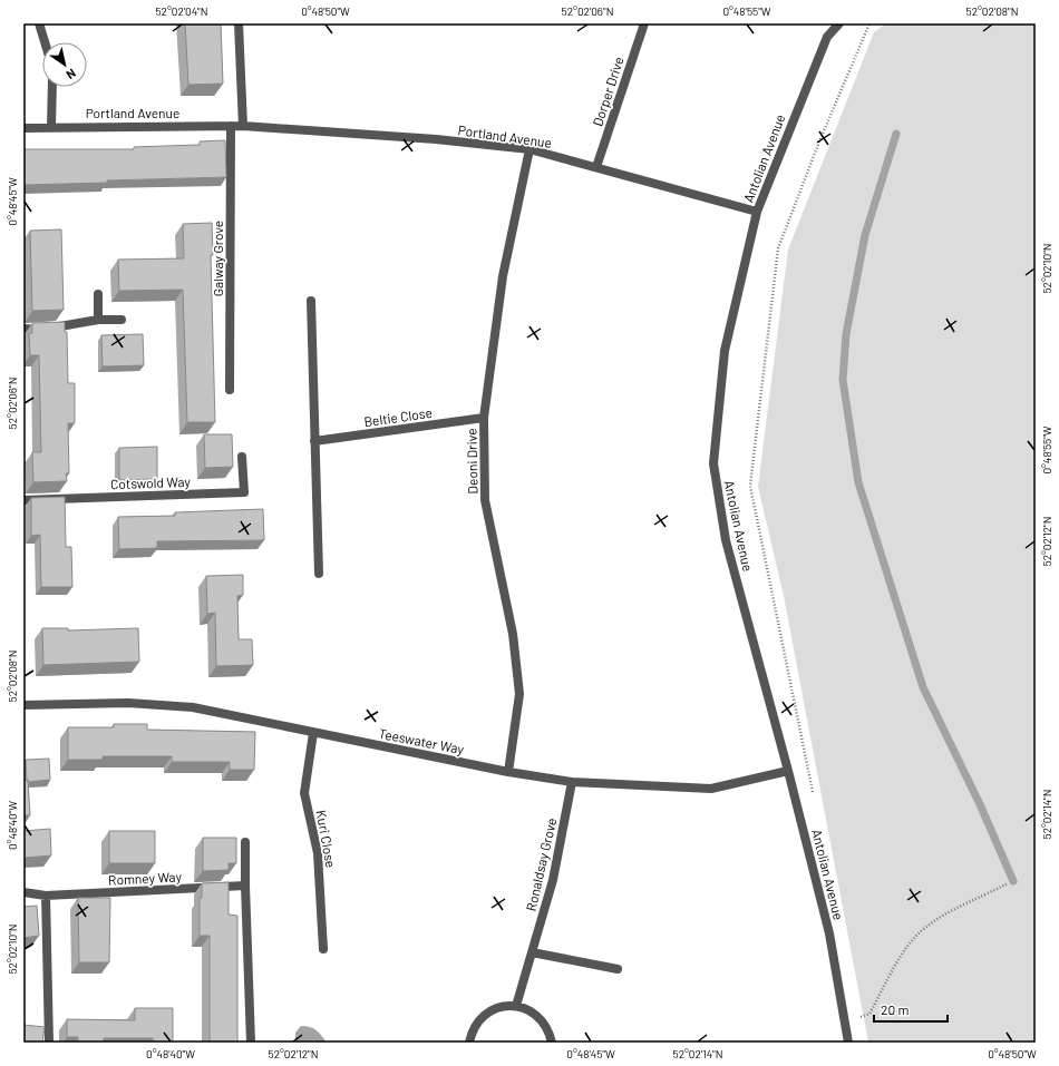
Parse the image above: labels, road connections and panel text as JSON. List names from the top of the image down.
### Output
{
  "streets": {
    "street": [
      "Dorper Drive",
      "Portland Avenue",
      "Antolian Avenue",
      "Galway Grove",
      "Beltie Close",
      "Deoni Drive",
      "Cotswold Way",
      "Teeswater Way",
      "Kuri Close",
      "Ronaldsay Grove",
      "Romney Way"
    ]
  },
  "crossings": [
    ["Dorper Drive", "Portland Avenue"],
    ["Portland Avenue", "Antolian Avenue"],
    ["Portland Avenue", "Galway Grove"],
    ["Portland Avenue", "Deoni Drive"],
    ["Antolian Avenue", "Teeswater Way"],
    ["Beltie Close", "Deoni Drive"],
    ["Deoni Drive", "Teeswater Way"],
    ["Teeswater Way", "Kuri Close"],
    ["Teeswater Way", "Ronaldsay Grove"]
  ],
  "scale_bar": "20 m",
  "north": "bottom right",
  "coordinates": [
    "52°02'04\"N",
    "0°48'50\"W",
    "52°02'06\"N",
    "0°48'55\"W",
    "52°02'08\"N",
    "0°48'45\"W",
    "52°02'10\"N",
    "52°02'12\"N",
    "52°02'14\"N",
    "0°48'40\"W"
  ]
}
